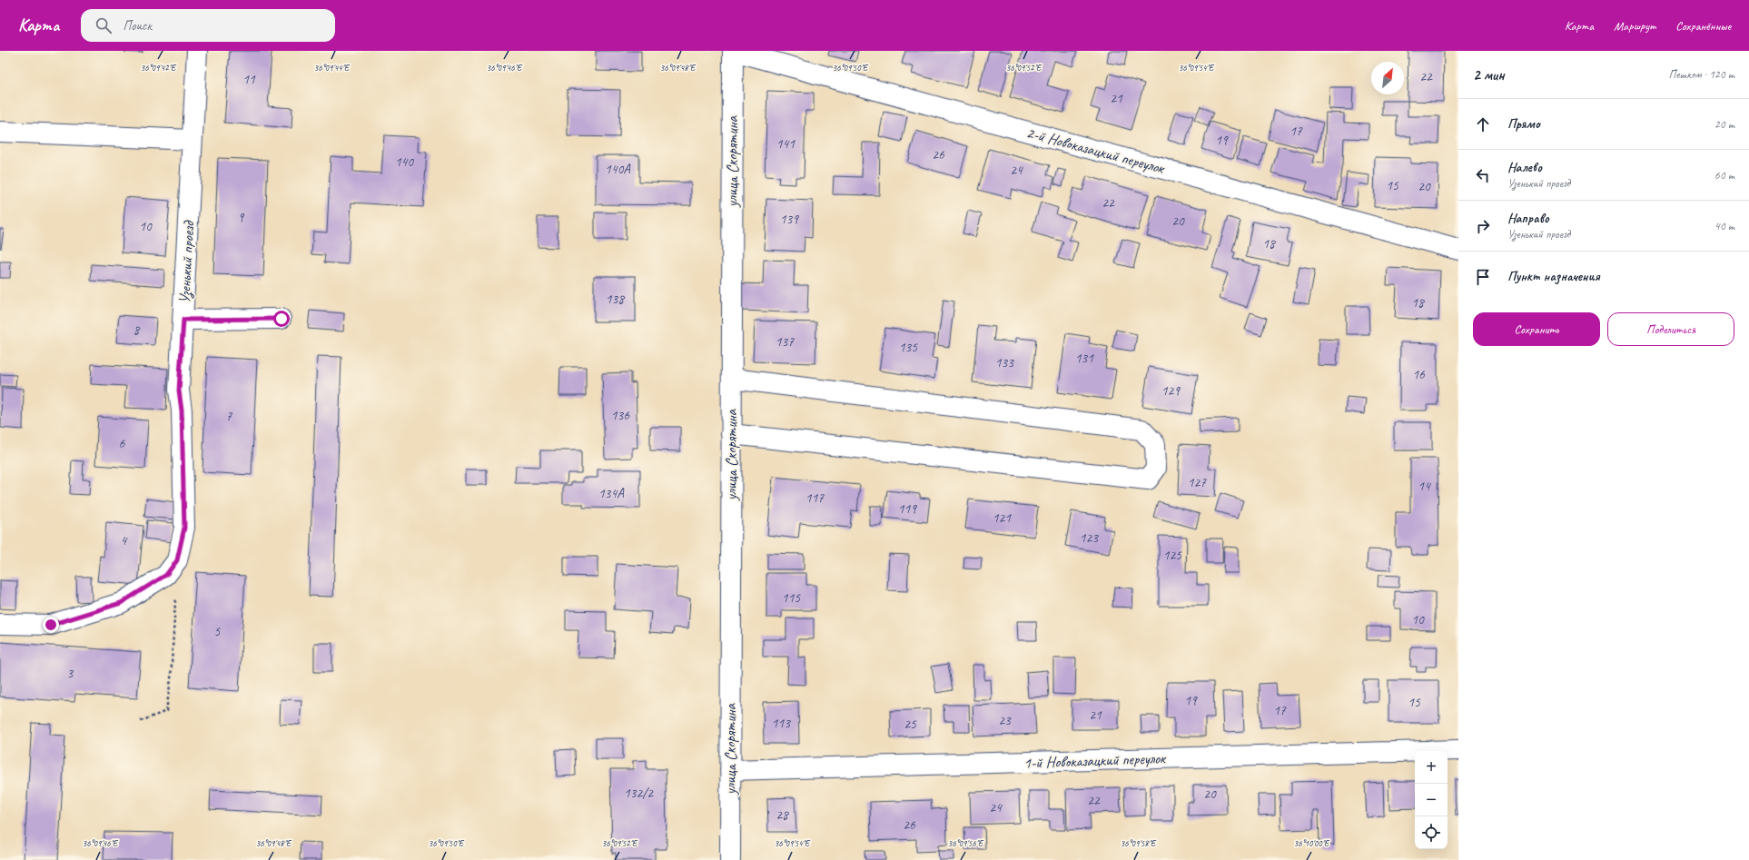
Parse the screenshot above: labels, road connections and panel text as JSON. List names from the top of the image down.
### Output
{
  "streets": {
    "street": [
      "2-й Новоказацкий переулок",
      "улица Скорятина",
      "Узенький проезд",
      "1-й Новоказацкий переулок"
    ]
  },
  "crossings": [
    ["2-й Новоказацкий переулок", "улица Скорятина"],
    ["улица Скорятина", "1-й Новоказацкий переулок"]
  ],
  "house_numbers": [
    "22",
    "11",
    "21",
    "17",
    "19",
    "141",
    "26",
    "140",
    "140А",
    "24",
    "15",
    "20",
    "22",
    "9",
    "139",
    "20",
    "10",
    "18",
    "138",
    "18",
    "8",
    "137",
    "135",
    "131",
    "133",
    "16",
    "129",
    "136",
    "7",
    "6",
    "127",
    "14",
    "134А",
    "117",
    "119",
    "121",
    "123",
    "4",
    "125",
    "115",
    "10",
    "5",
    "3",
    "19",
    "15",
    "17",
    "21",
    "23",
    "113",
    "25",
    "132/2",
    "20",
    "22",
    "24",
    "28",
    "26"
  ],
  "north": "top right",
  "page": {
    "header": "Карта",
    "search": "Поиск",
    "nav": ["Карта", "Маршрут", "Сохранённые"],
    "heading": ["2 мин", "Пешком · 120 m"],
    "list": [
      ["Прямо", "20 m"],
      ["Налево", "Узенький проезд", "60 m"],
      ["Направо", "Узенький проезд", "40 m"],
      "Пункт назначения"
    ],
    "buttons": ["Сохранить", "Поделиться"],
    "map_buttons": ["+", "−"]
  },
  "coordinates": [
    "36°09'42\"E",
    "36°09'44\"E",
    "36°09'46\"E",
    "36°09'48\"E",
    "36°09'50\"E",
    "36°09'52\"E",
    "36°09'54\"E",
    "36°09'56\"E",
    "36°09'58\"E",
    "36°10'00\"E"
  ]
}
